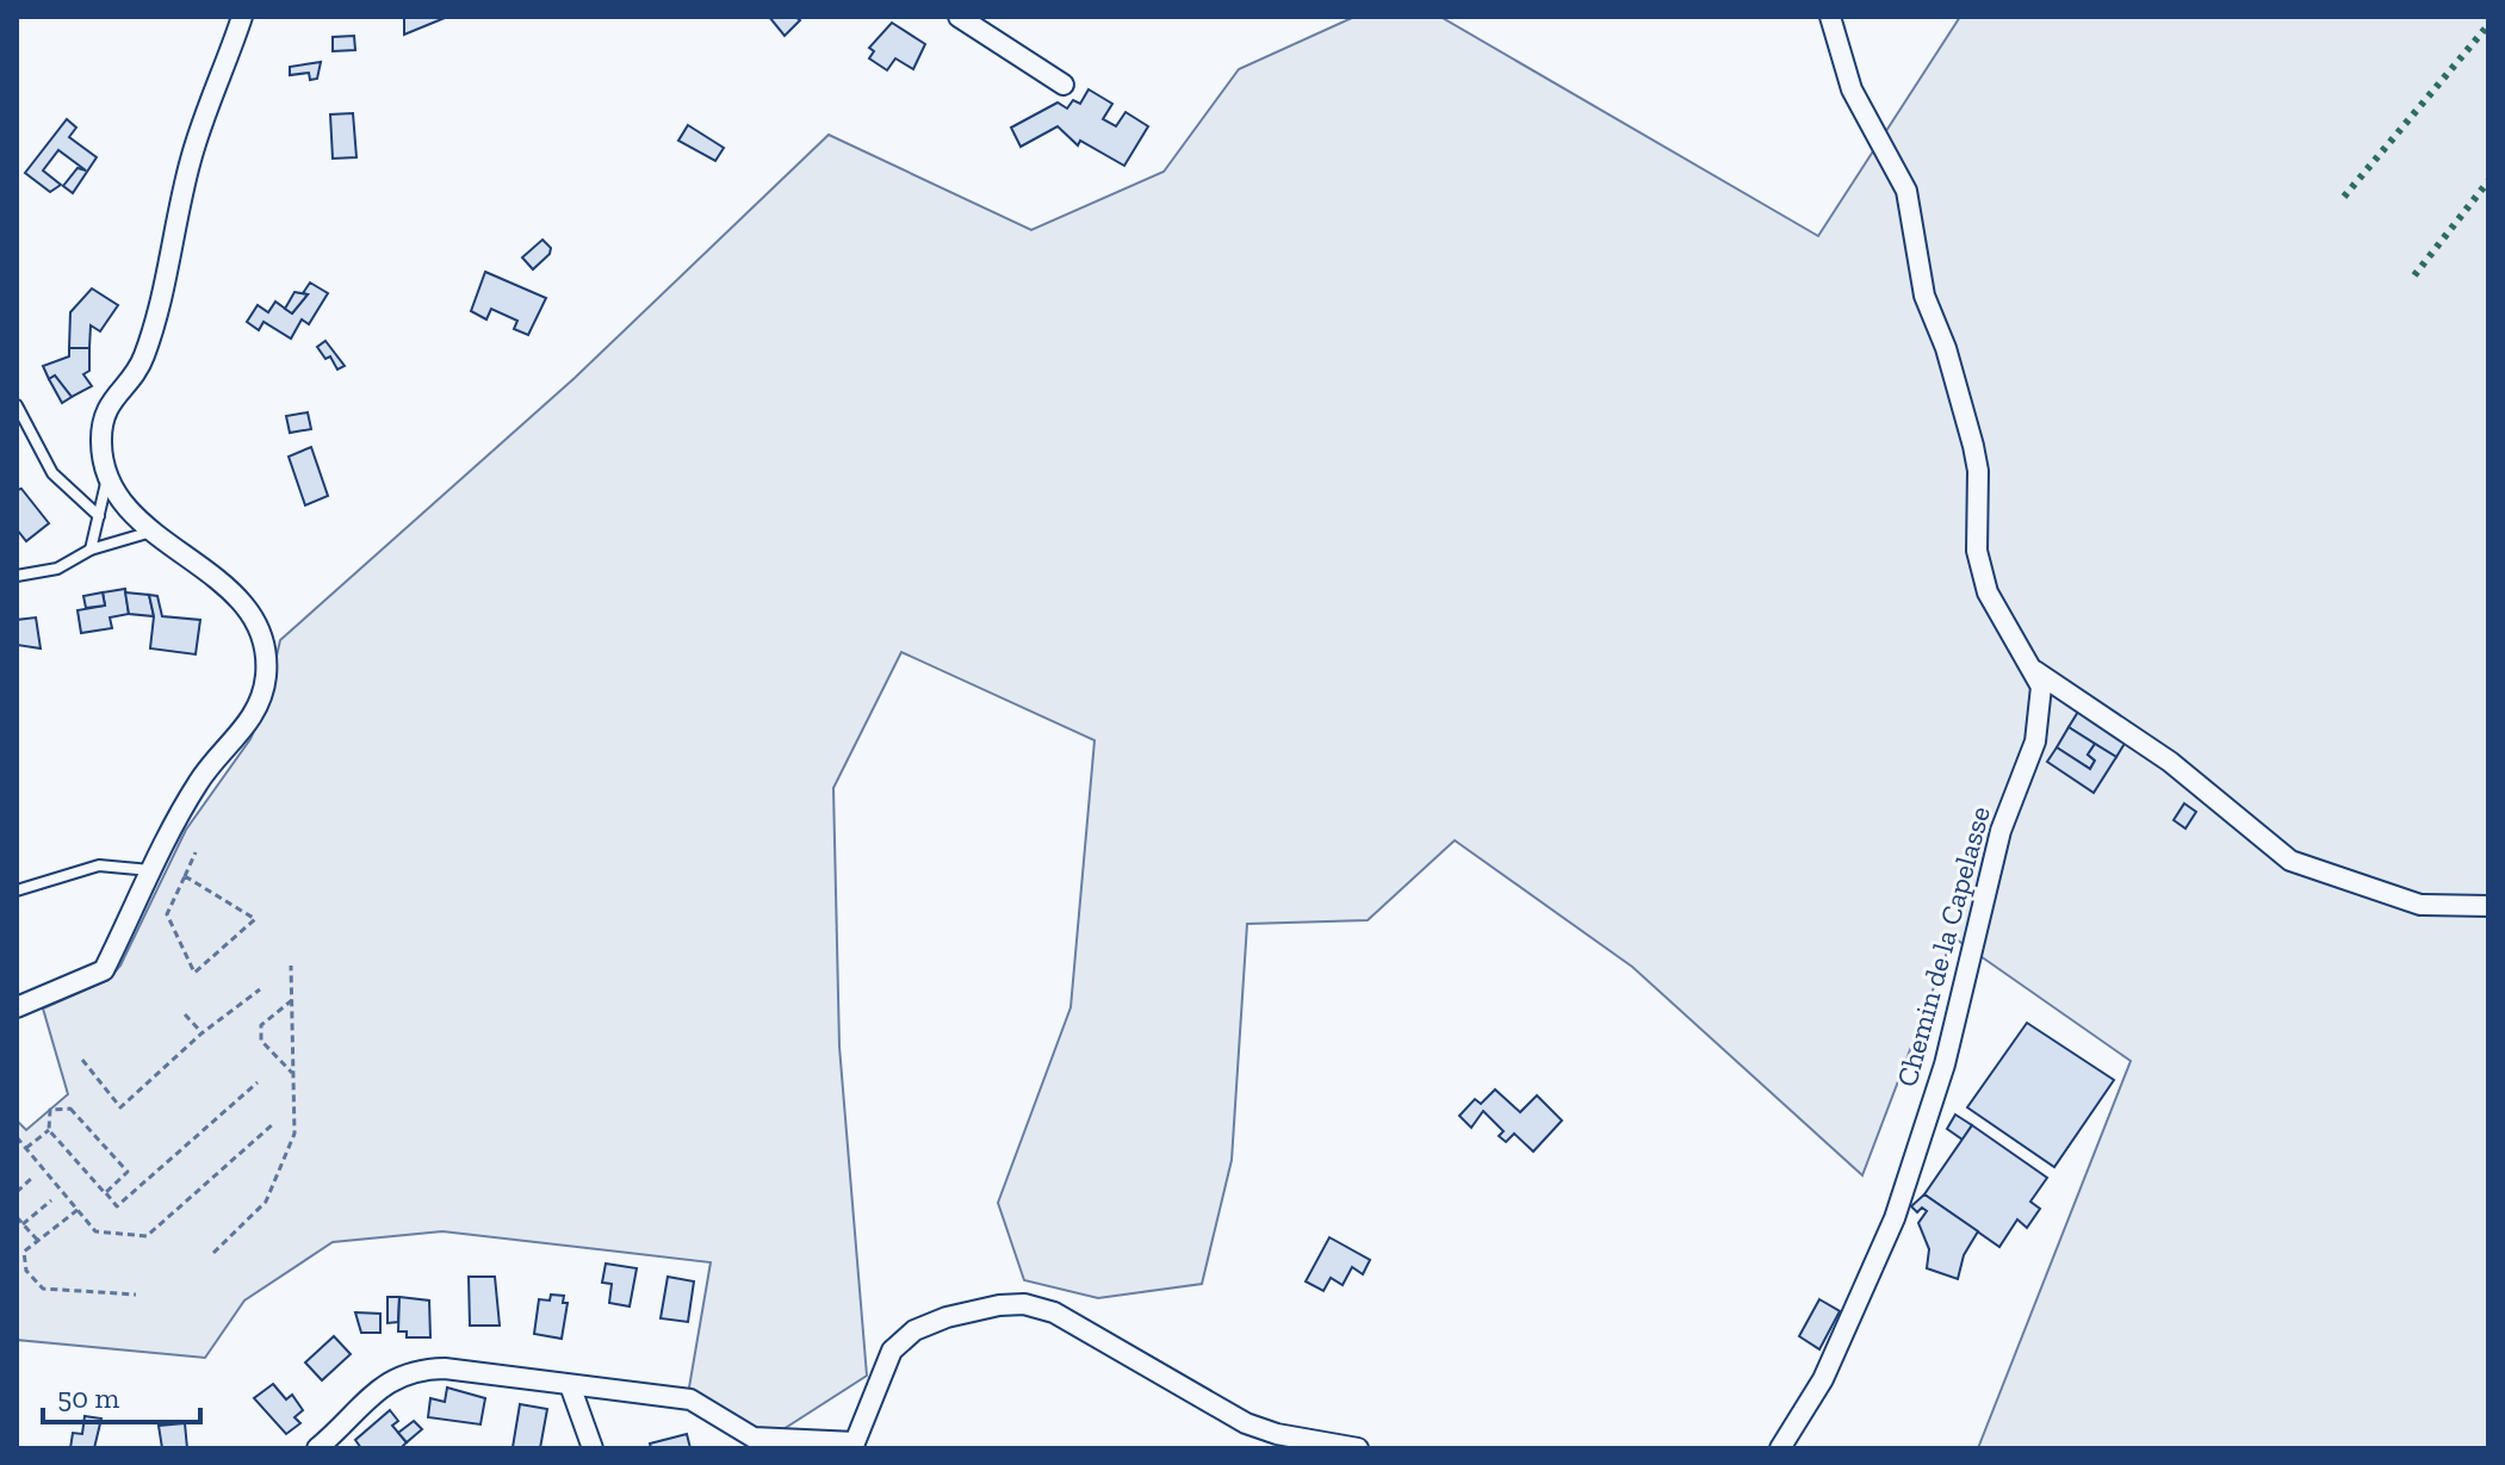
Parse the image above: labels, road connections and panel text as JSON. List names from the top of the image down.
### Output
{
  "streets": {
    "street": ["Chemin de la Capelasse"]
  },
  "scale_bar": "50 m"
}
